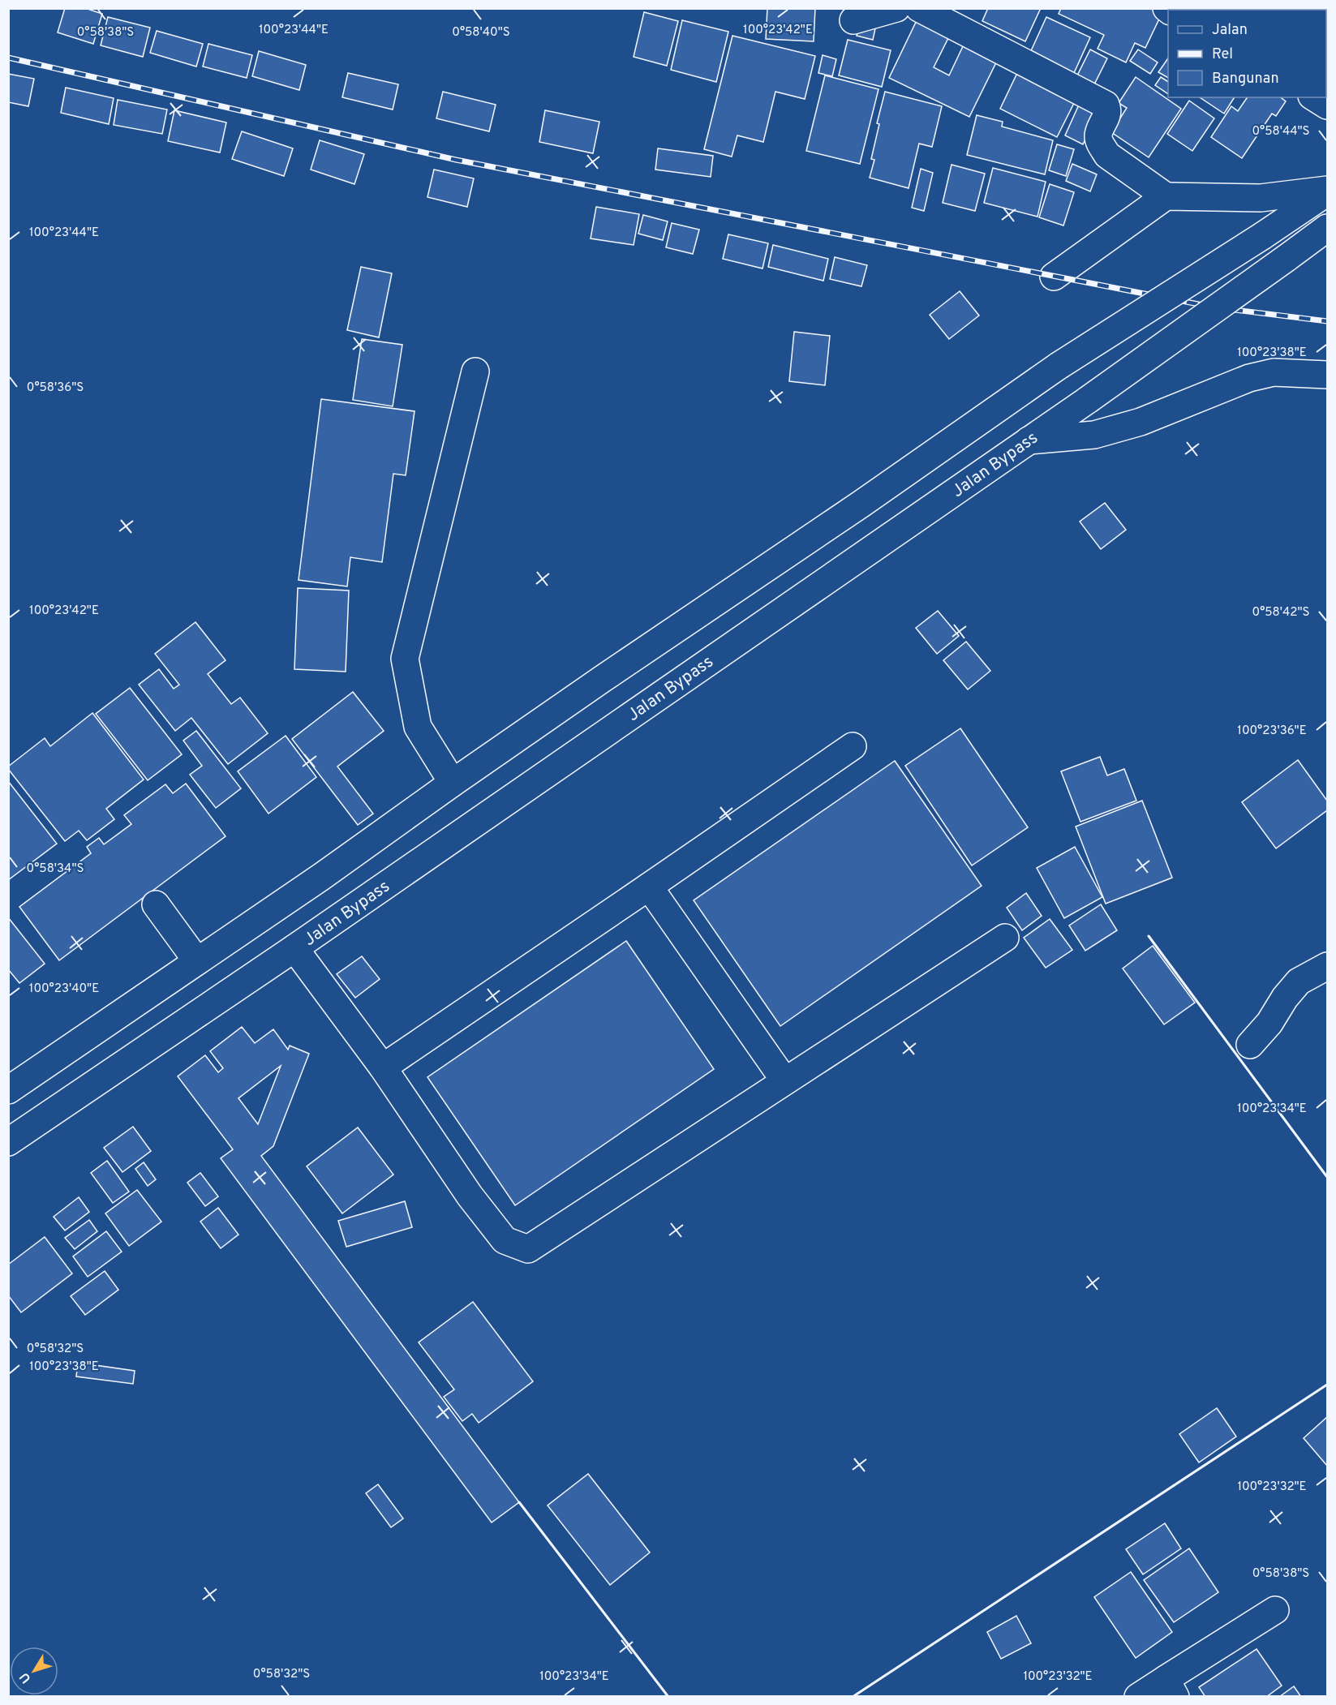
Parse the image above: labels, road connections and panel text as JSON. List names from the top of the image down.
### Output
{
  "streets": {
    "main road": ["Jalan Bypass"]
  },
  "legend": ["Jalan", "Rel", "Bangunan"],
  "north": "bottom left",
  "coordinates": [
    "100°23'44\"E",
    "100°23'42\"E",
    "0°58'38\"S",
    "0°58'40\"S",
    "0°58'44\"S",
    "100°23'38\"E",
    "0°58'36\"S",
    "0°58'42\"S",
    "100°23'36\"E",
    "0°58'34\"S",
    "100°23'40\"E",
    "100°23'34\"E",
    "0°58'32\"S",
    "100°23'32\"E"
  ]
}
